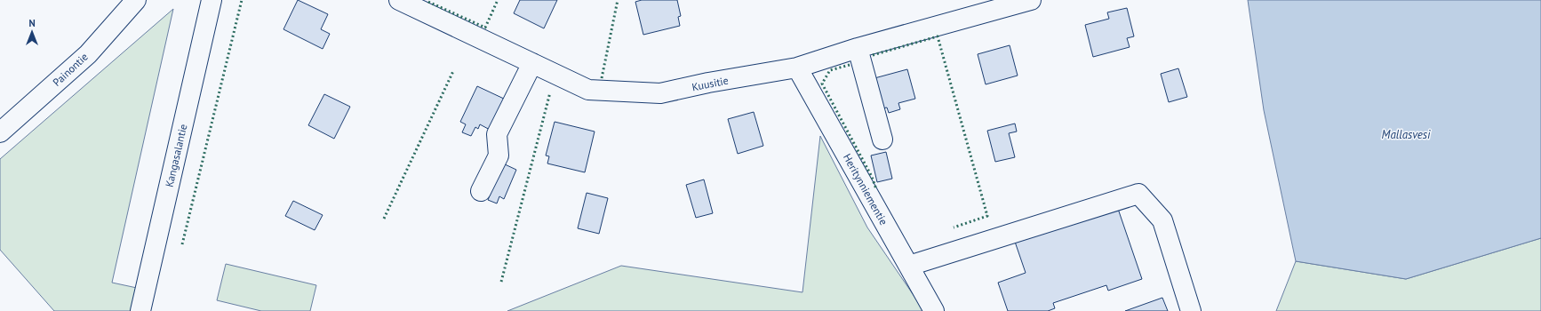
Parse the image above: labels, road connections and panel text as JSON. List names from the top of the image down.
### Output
{
  "streets": {
    "street": [
      "Painontie",
      "Kuusitie",
      "Kangasalantie",
      "Heritynniementie"
    ]
  },
  "crossings": [
    ["Kuusitie", "Heritynniementie"]
  ],
  "water": ["Mallasvesi"],
  "north": "top"
}
